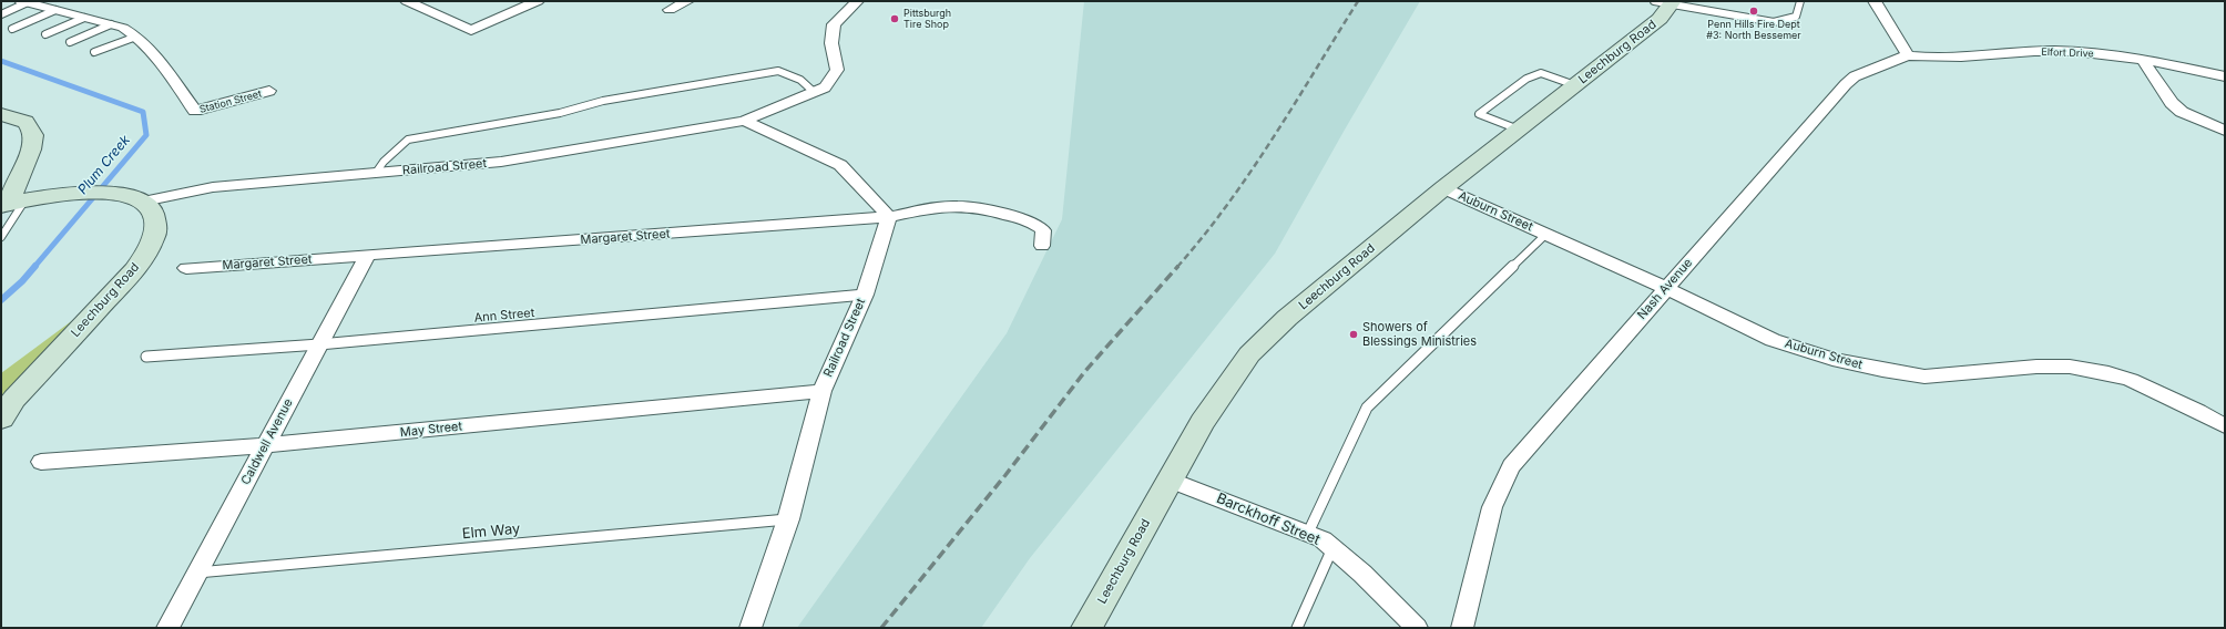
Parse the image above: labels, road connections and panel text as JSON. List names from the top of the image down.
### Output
{
  "streets": {
    "street": [
      "Leechburg Road",
      "Elfort Drive",
      "Station Street",
      "Railroad Street",
      "Auburn Street",
      "Margaret Street",
      "Nash Avenue",
      "May Street",
      "Caldwell Avenue",
      "Barckhoff Street"
    ],
    "lane": ["Ann Street", "Elm Way"]
  },
  "crossings": [
    ["Leechburg Road", "Railroad Street"],
    ["Leechburg Road", "Auburn Street"],
    ["Leechburg Road", "Barckhoff Street"],
    ["Elfort Drive", "Nash Avenue"],
    ["Railroad Street", "Margaret Street"],
    ["Railroad Street", "Ann Street"],
    ["Railroad Street", "May Street"],
    ["Railroad Street", "Elm Way"],
    ["Auburn Street", "Nash Avenue"],
    ["Margaret Street", "Caldwell Avenue"],
    ["Ann Street", "Caldwell Avenue"],
    ["May Street", "Caldwell Avenue"],
    ["Caldwell Avenue", "Elm Way"]
  ],
  "water": ["Plum Creek"],
  "places": ["Penn Hills Fire Dept #3: North Bessemer", "Pittsburgh Tire Shop", "Showers of Blessings Ministries"]
}
